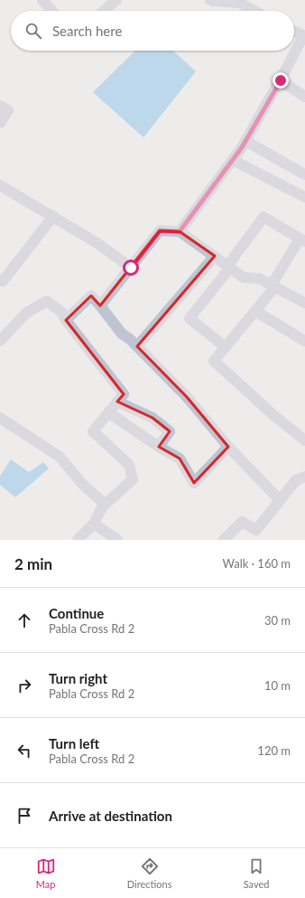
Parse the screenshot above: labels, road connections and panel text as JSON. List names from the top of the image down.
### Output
{
  "page": {
    "search": "Search here",
    "heading": ["2 min", "Walk · 160 m"],
    "list": [
      ["Continue", "Pabla Cross Rd 2", "30 m"],
      ["Turn right", "Pabla Cross Rd 2", "10 m"],
      ["Turn left", "Pabla Cross Rd 2", "120 m"],
      "Arrive at destination"
    ],
    "nav": ["Map", "Directions", "Saved"]
  }
}
